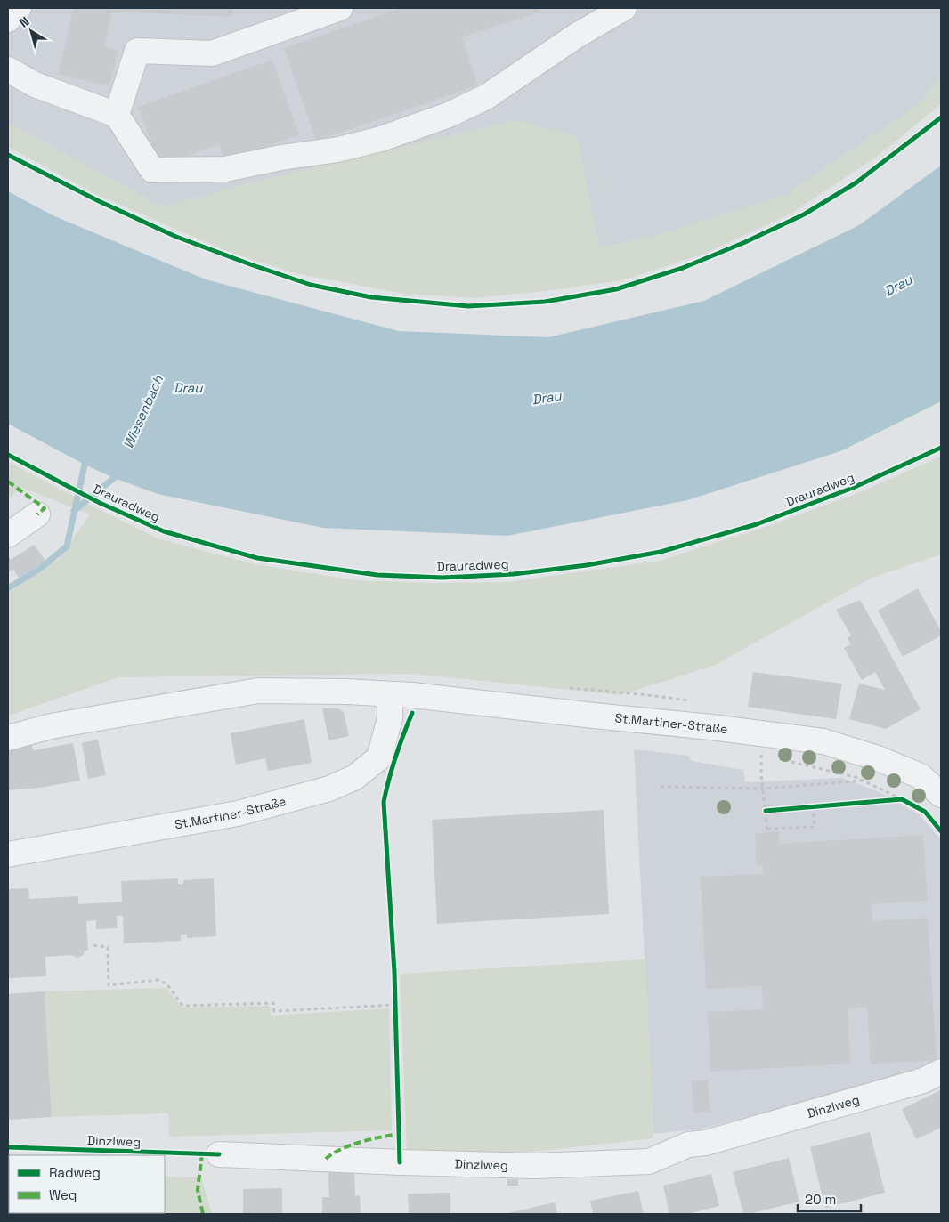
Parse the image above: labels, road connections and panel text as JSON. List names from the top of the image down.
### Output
{
  "streets": {
    "street": ["St.Martiner-Straße", "Dinzlweg"],
    "cycle path": ["Drauradweg"]
  },
  "water": ["Drau", "Wiesenbach"],
  "legend": ["Radweg", "Weg"],
  "scale_bar": "20 m",
  "north": "top left"
}
